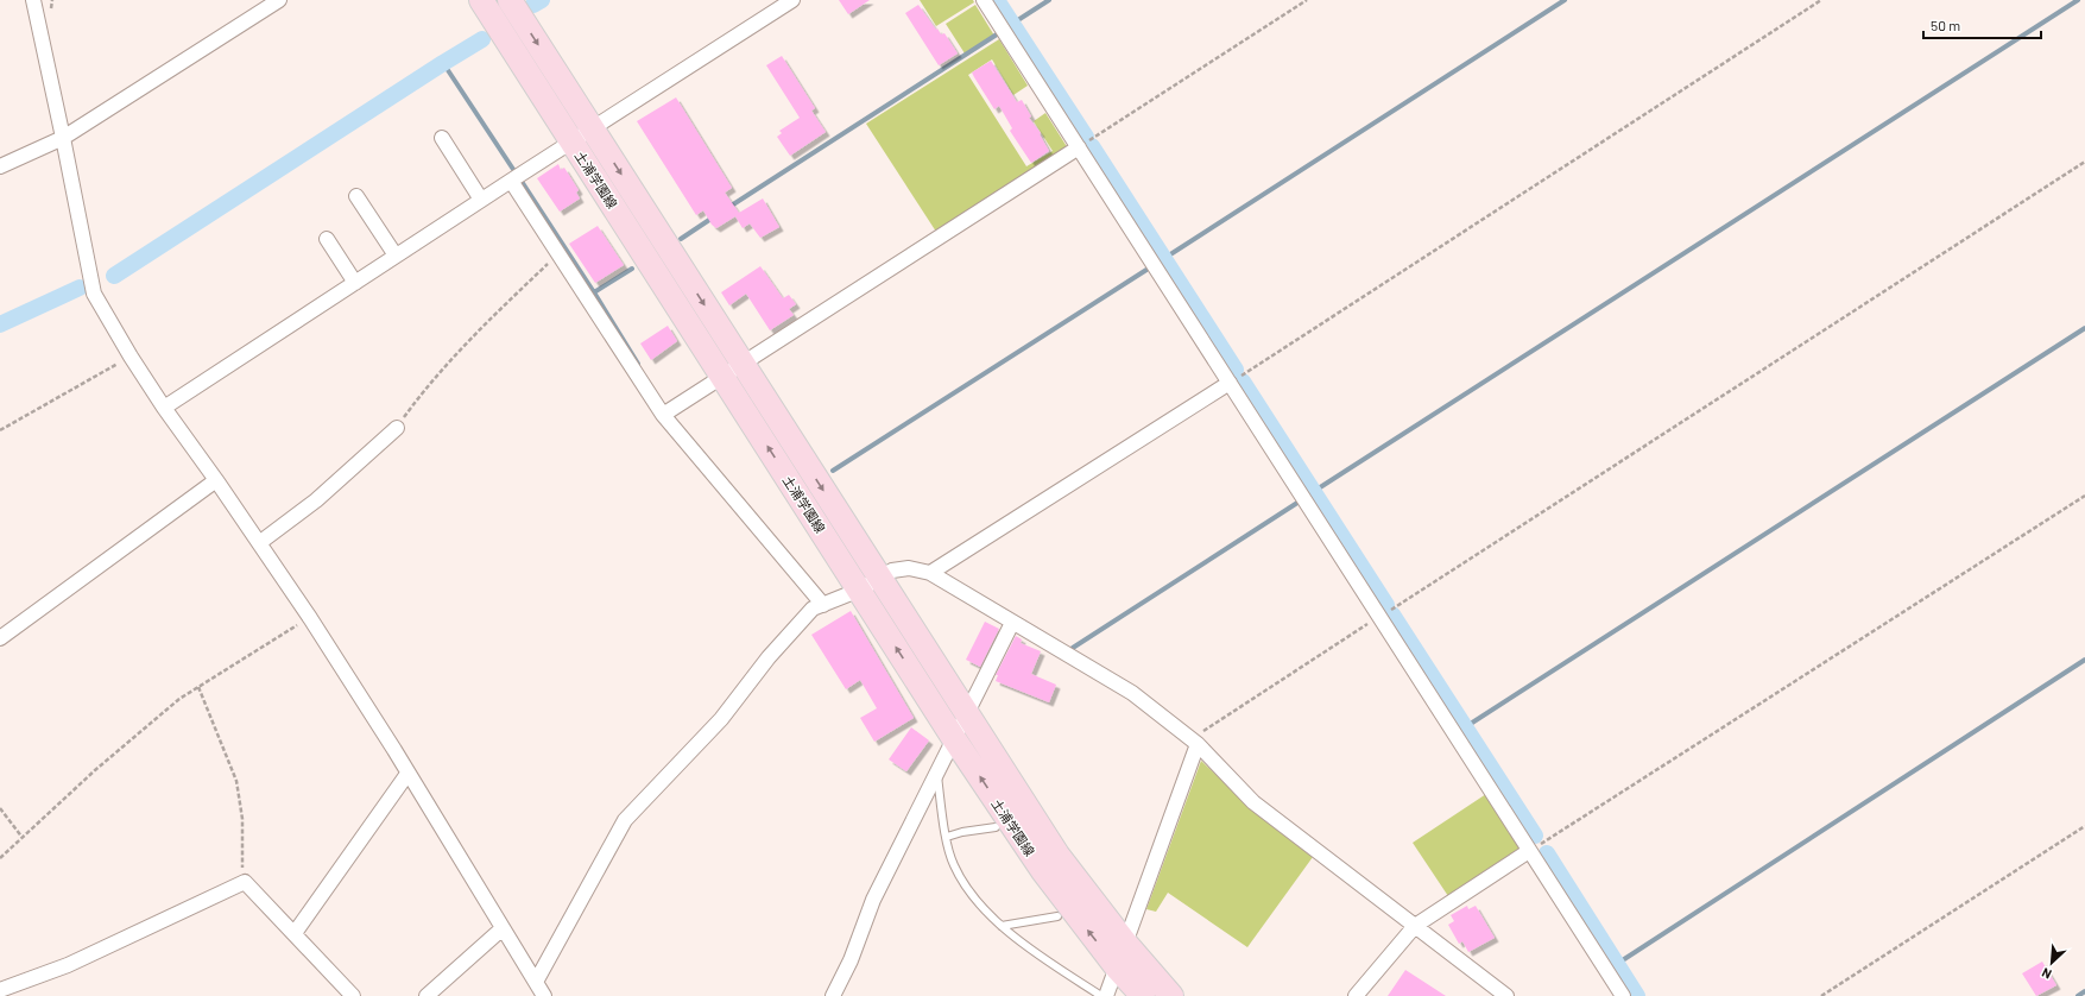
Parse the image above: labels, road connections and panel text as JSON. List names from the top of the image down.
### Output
{
  "streets": {
    "main road": ["土浦学園線"]
  },
  "scale_bar": "50 m",
  "north": "bottom left"
}
